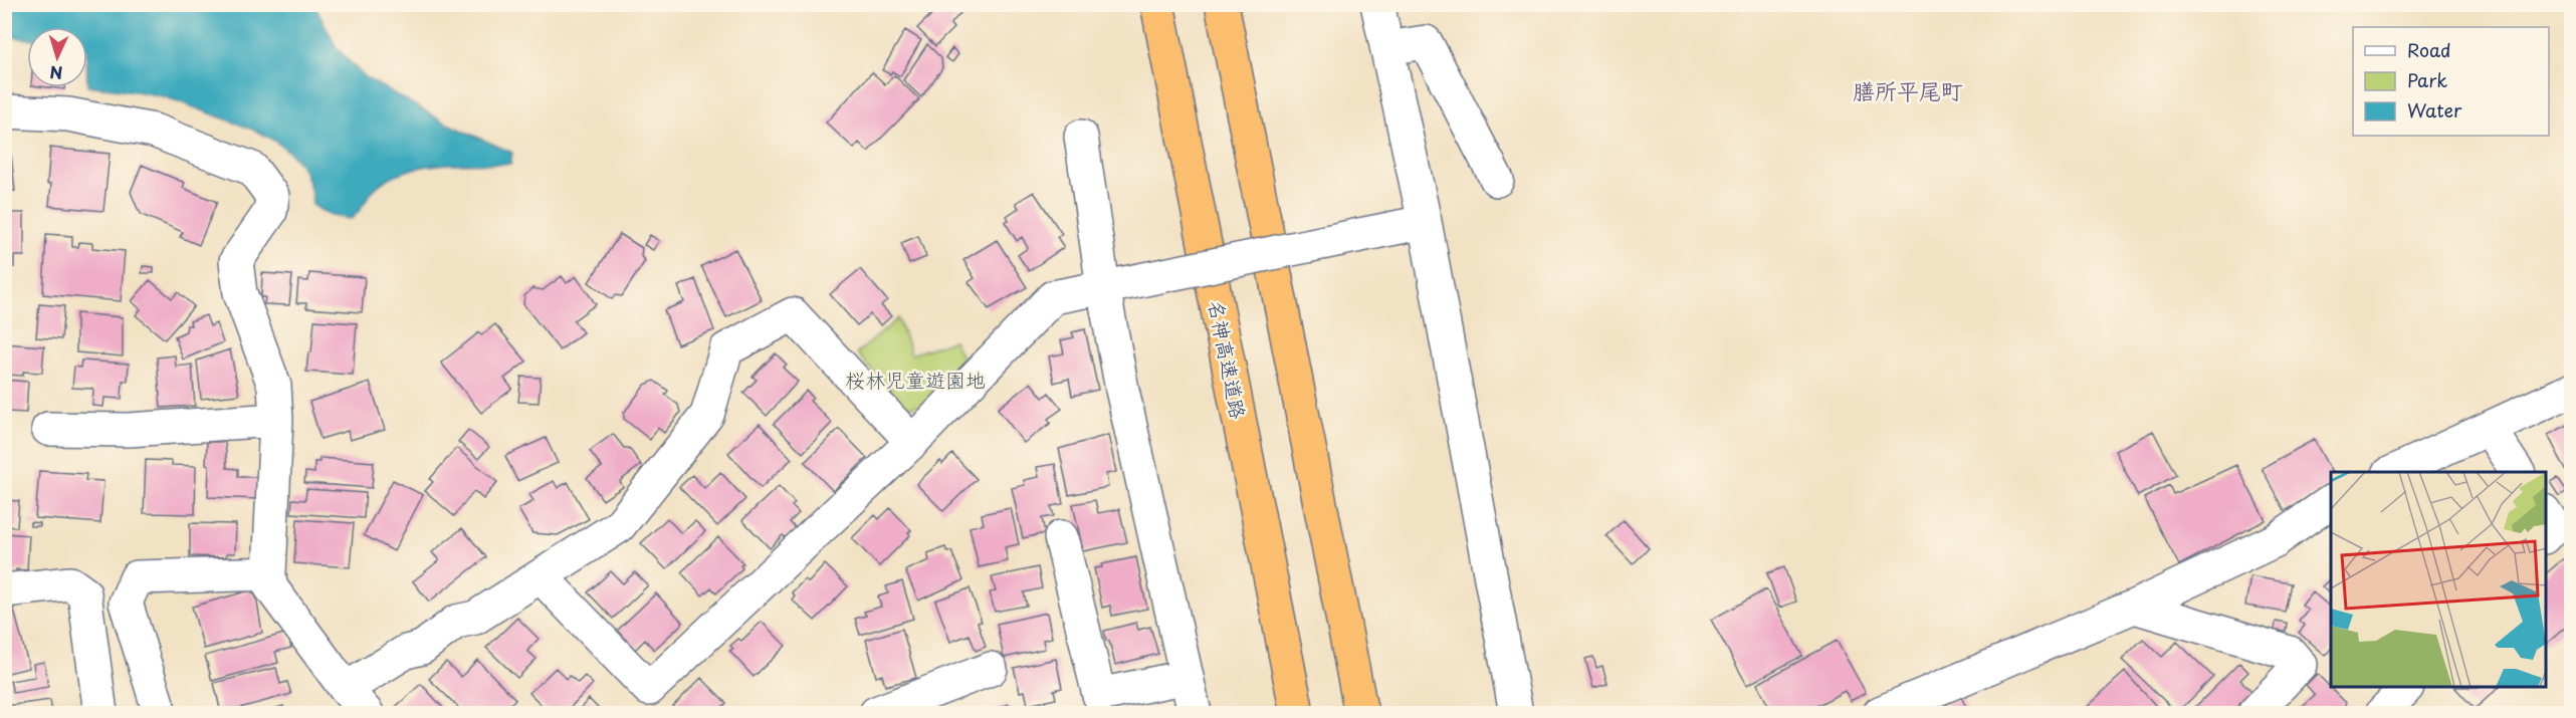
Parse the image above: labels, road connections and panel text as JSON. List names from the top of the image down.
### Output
{
  "streets": {
    "highway": ["名神高速道路"]
  },
  "districts": ["膳所平尾町"],
  "parks": ["桜林児童遊園地"],
  "legend": ["Road", "Park", "Water"],
  "north": "bottom"
}
